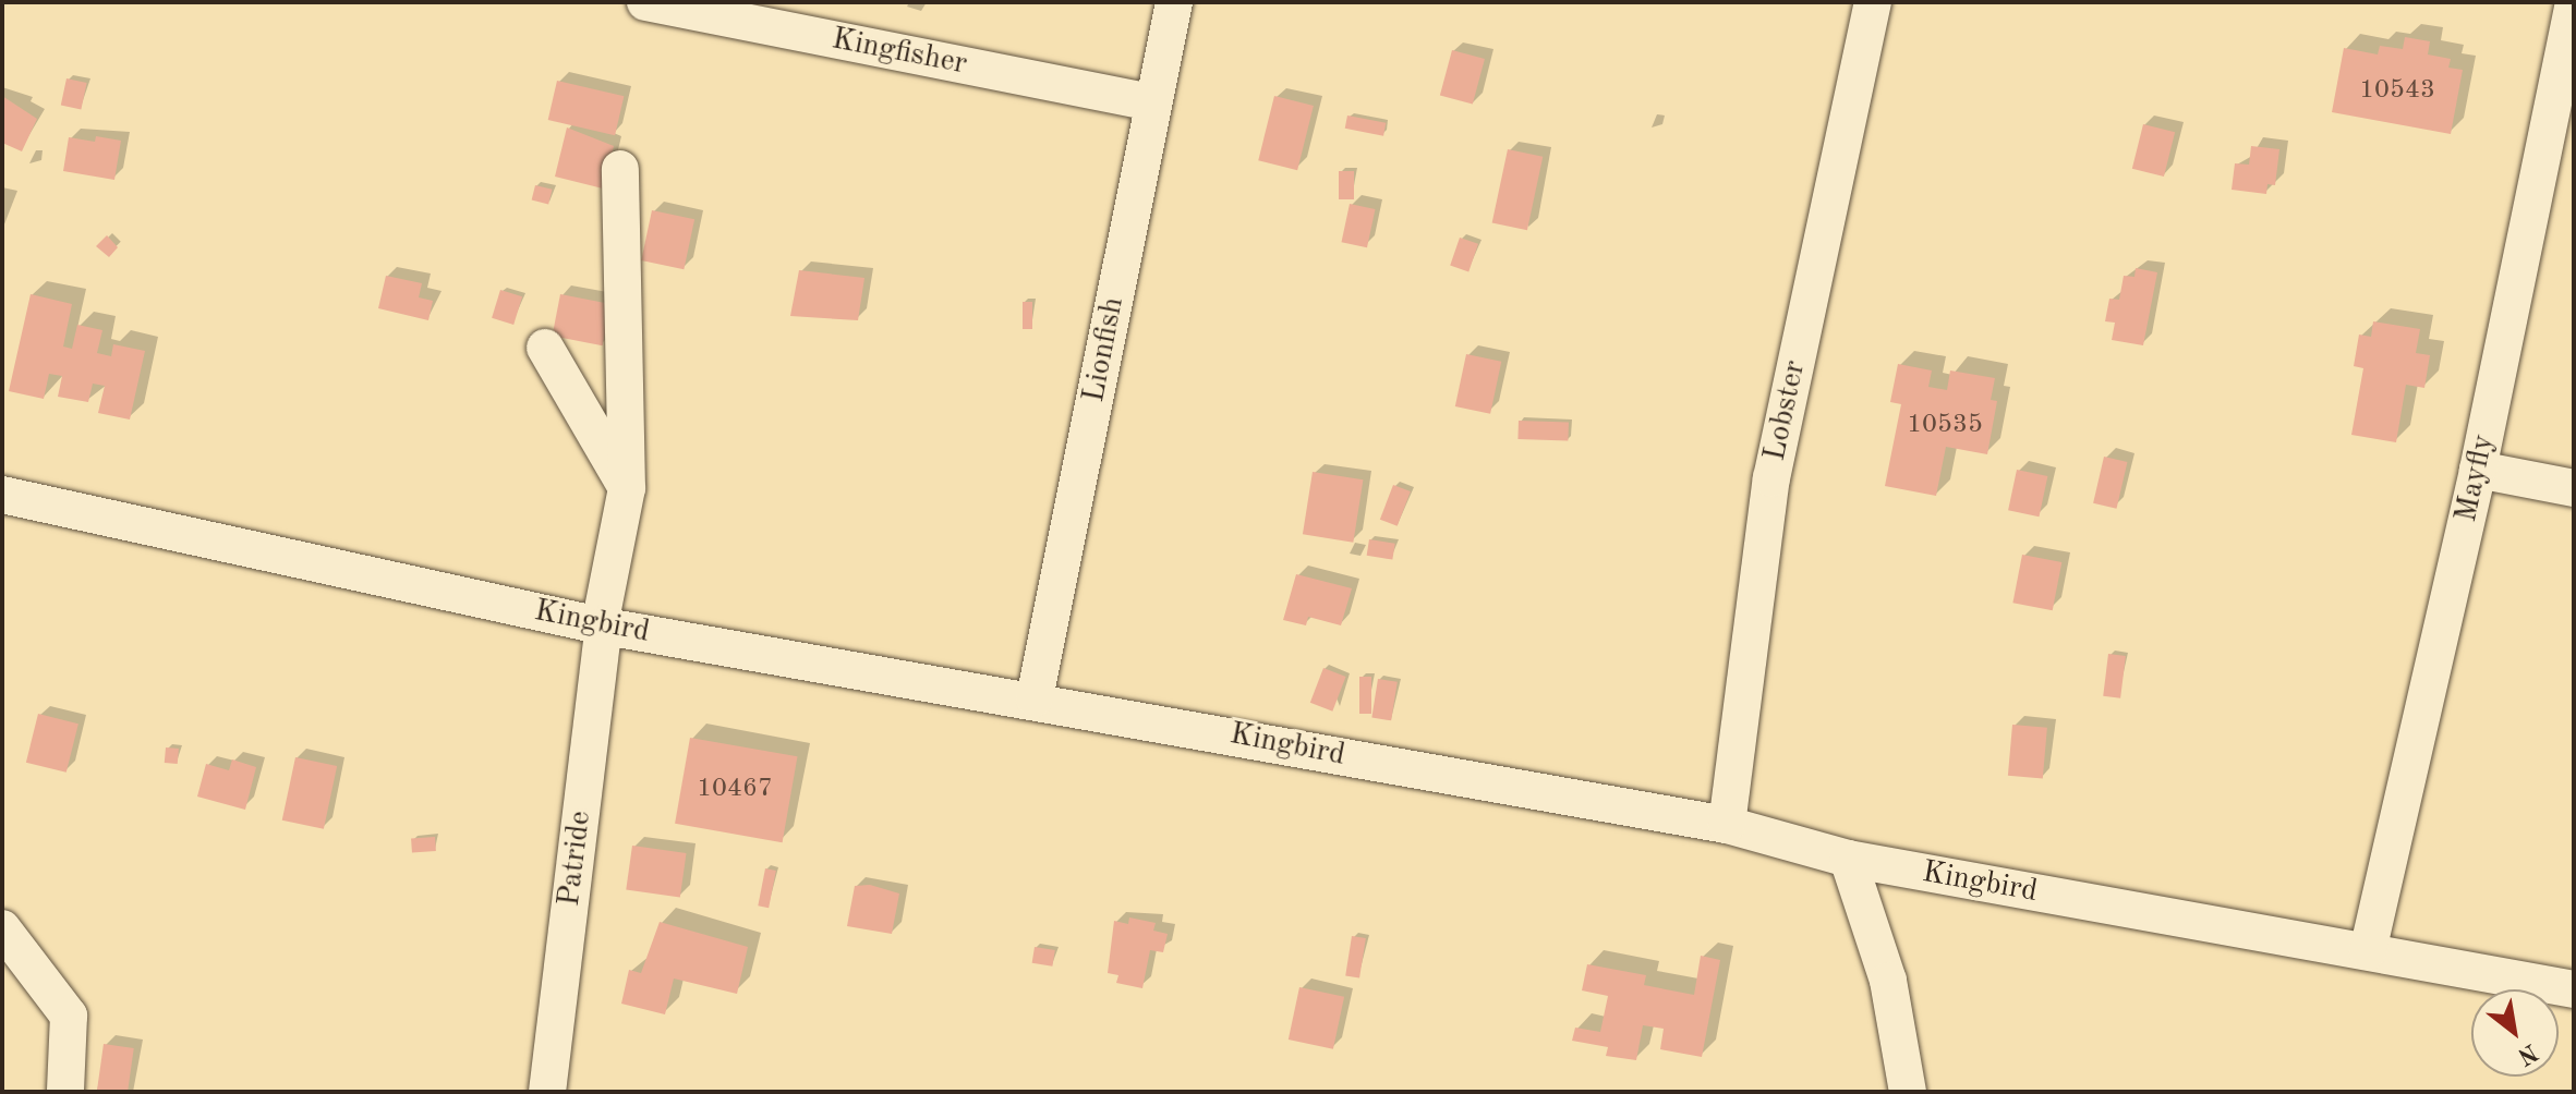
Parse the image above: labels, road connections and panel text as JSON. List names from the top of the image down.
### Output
{
  "streets": {
    "street": [
      "Kingfisher",
      "Lionfish",
      "Lobster",
      "Mayfly",
      "Kingbird",
      "Patride"
    ]
  },
  "crossings": [
    ["Kingfisher", "Lionfish"],
    ["Lionfish", "Kingbird"],
    ["Lobster", "Kingbird"],
    ["Mayfly", "Kingbird"],
    ["Kingbird", "Patride"]
  ],
  "house_numbers": ["10543", "10535", "10467"],
  "north": "bottom right"
}
